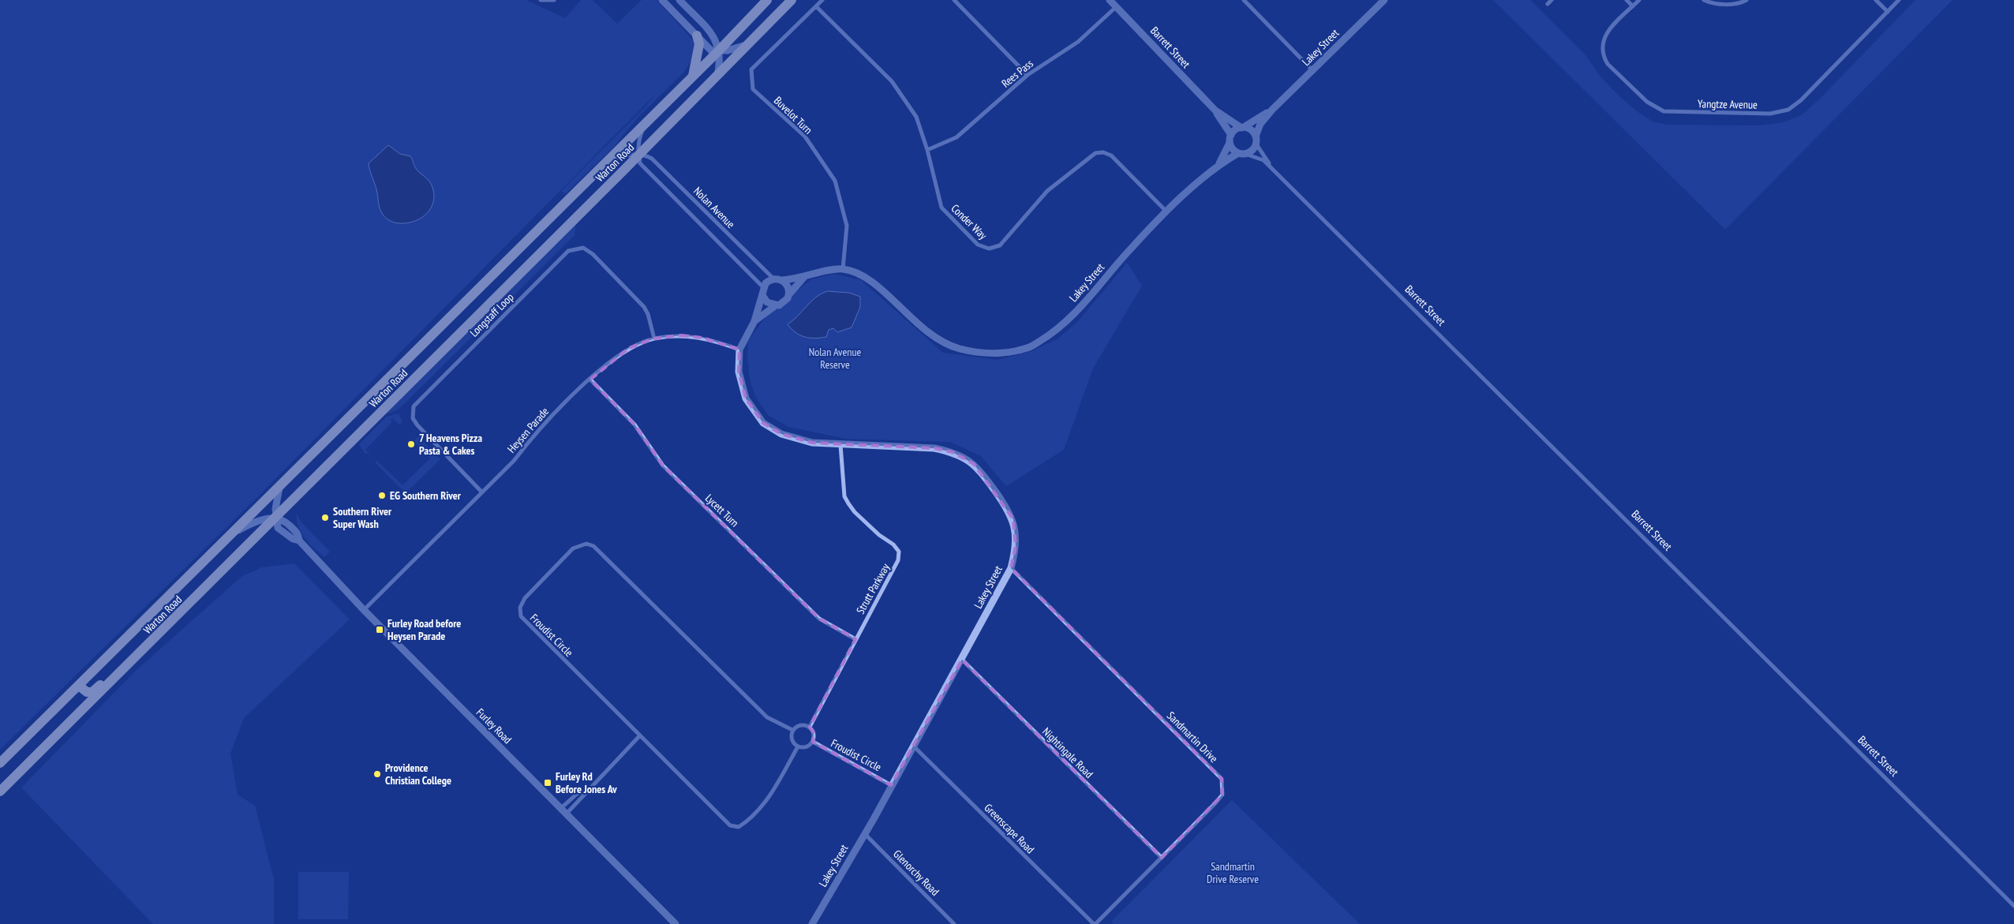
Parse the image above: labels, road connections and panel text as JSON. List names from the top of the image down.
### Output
{
  "streets": {
    "main road": ["Warton Road"],
    "street": [
      "Barrett Street",
      "Lakey Street",
      "Rees Pass",
      "Yangtze Avenue",
      "Buvelot Turn",
      "Nolan Avenue",
      "Conder Way",
      "Longstaff Loop",
      "Heysen Parade",
      "Lycett Turn",
      "Strutt Parkway",
      "Froudist Circle",
      "Furley Road",
      "Sandmartin Drive",
      "Nightingale Road",
      "Greenscape Road",
      "Glenorchy Road"
    ]
  },
  "crossings": [
    ["Barrett Street", "Lakey Street"],
    ["Barrett Street", "Rees Pass"],
    ["Lakey Street", "Buvelot Turn"],
    ["Lakey Street", "Nolan Avenue"],
    ["Lakey Street", "Conder Way"],
    ["Lakey Street", "Heysen Parade"],
    ["Lakey Street", "Strutt Parkway"],
    ["Lakey Street", "Froudist Circle"],
    ["Lakey Street", "Sandmartin Drive"],
    ["Lakey Street", "Nightingale Road"],
    ["Lakey Street", "Greenscape Road"],
    ["Lakey Street", "Glenorchy Road"],
    ["Rees Pass", "Conder Way"],
    ["Buvelot Turn", "Conder Way"],
    ["Warton Road", "Nolan Avenue"],
    ["Warton Road", "Furley Road"],
    ["Longstaff Loop", "Heysen Parade"],
    ["Heysen Parade", "Lycett Turn"],
    ["Heysen Parade", "Furley Road"],
    ["Lycett Turn", "Strutt Parkway"],
    ["Strutt Parkway", "Froudist Circle"],
    ["Sandmartin Drive", "Nightingale Road"],
    ["Sandmartin Drive", "Greenscape Road"]
  ],
  "parks": ["Nolan Avenue Reserve", "Sandmartin Drive Reserve"],
  "places": {
    "other": [
      "7 Heavens Pizza Pasta & Cakes",
      "EG Southern River",
      "Southern River Super Wash",
      "Providence Christian College"
    ],
    "transit": ["Furley Road before Heysen Parade", "Furley Rd Before Jones Av"]
  }
}
